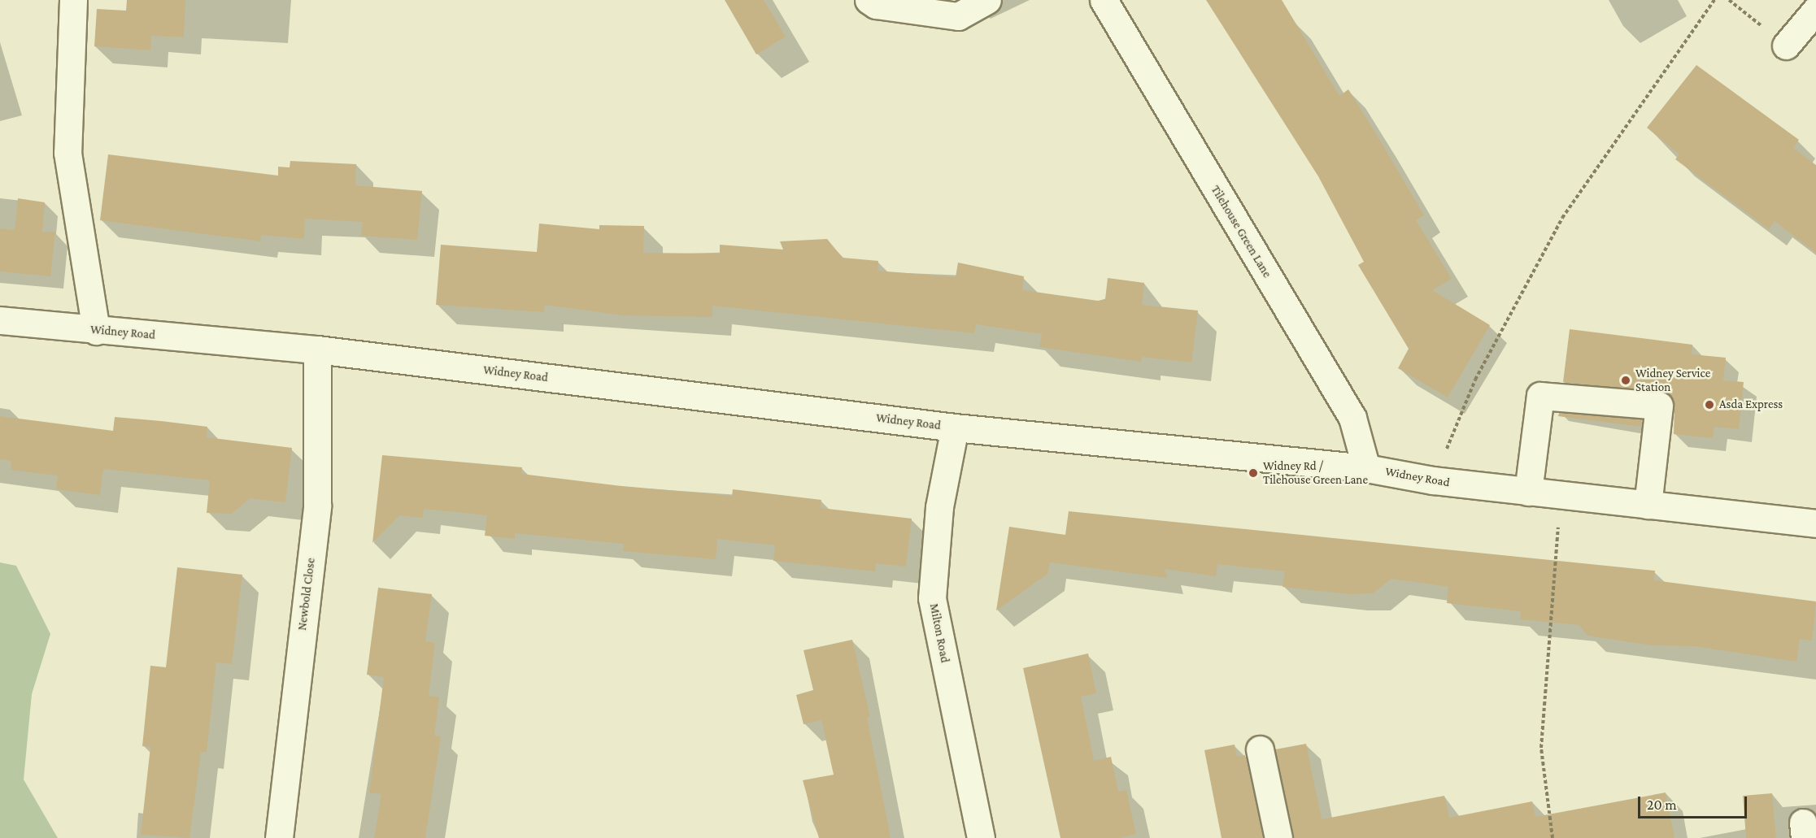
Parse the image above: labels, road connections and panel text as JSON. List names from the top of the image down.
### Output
{
  "streets": {
    "street": [
      "Tilehouse Green Lane",
      "Widney Road",
      "Newbold Close",
      "Milton Road"
    ]
  },
  "crossings": [
    ["Tilehouse Green Lane", "Widney Road"],
    ["Widney Road", "Newbold Close"],
    ["Widney Road", "Milton Road"]
  ],
  "places": ["Widney Service Station", "Asda Express", "Widney Rd / Tilehouse Green Lane"],
  "scale_bar": "20 m"
}
